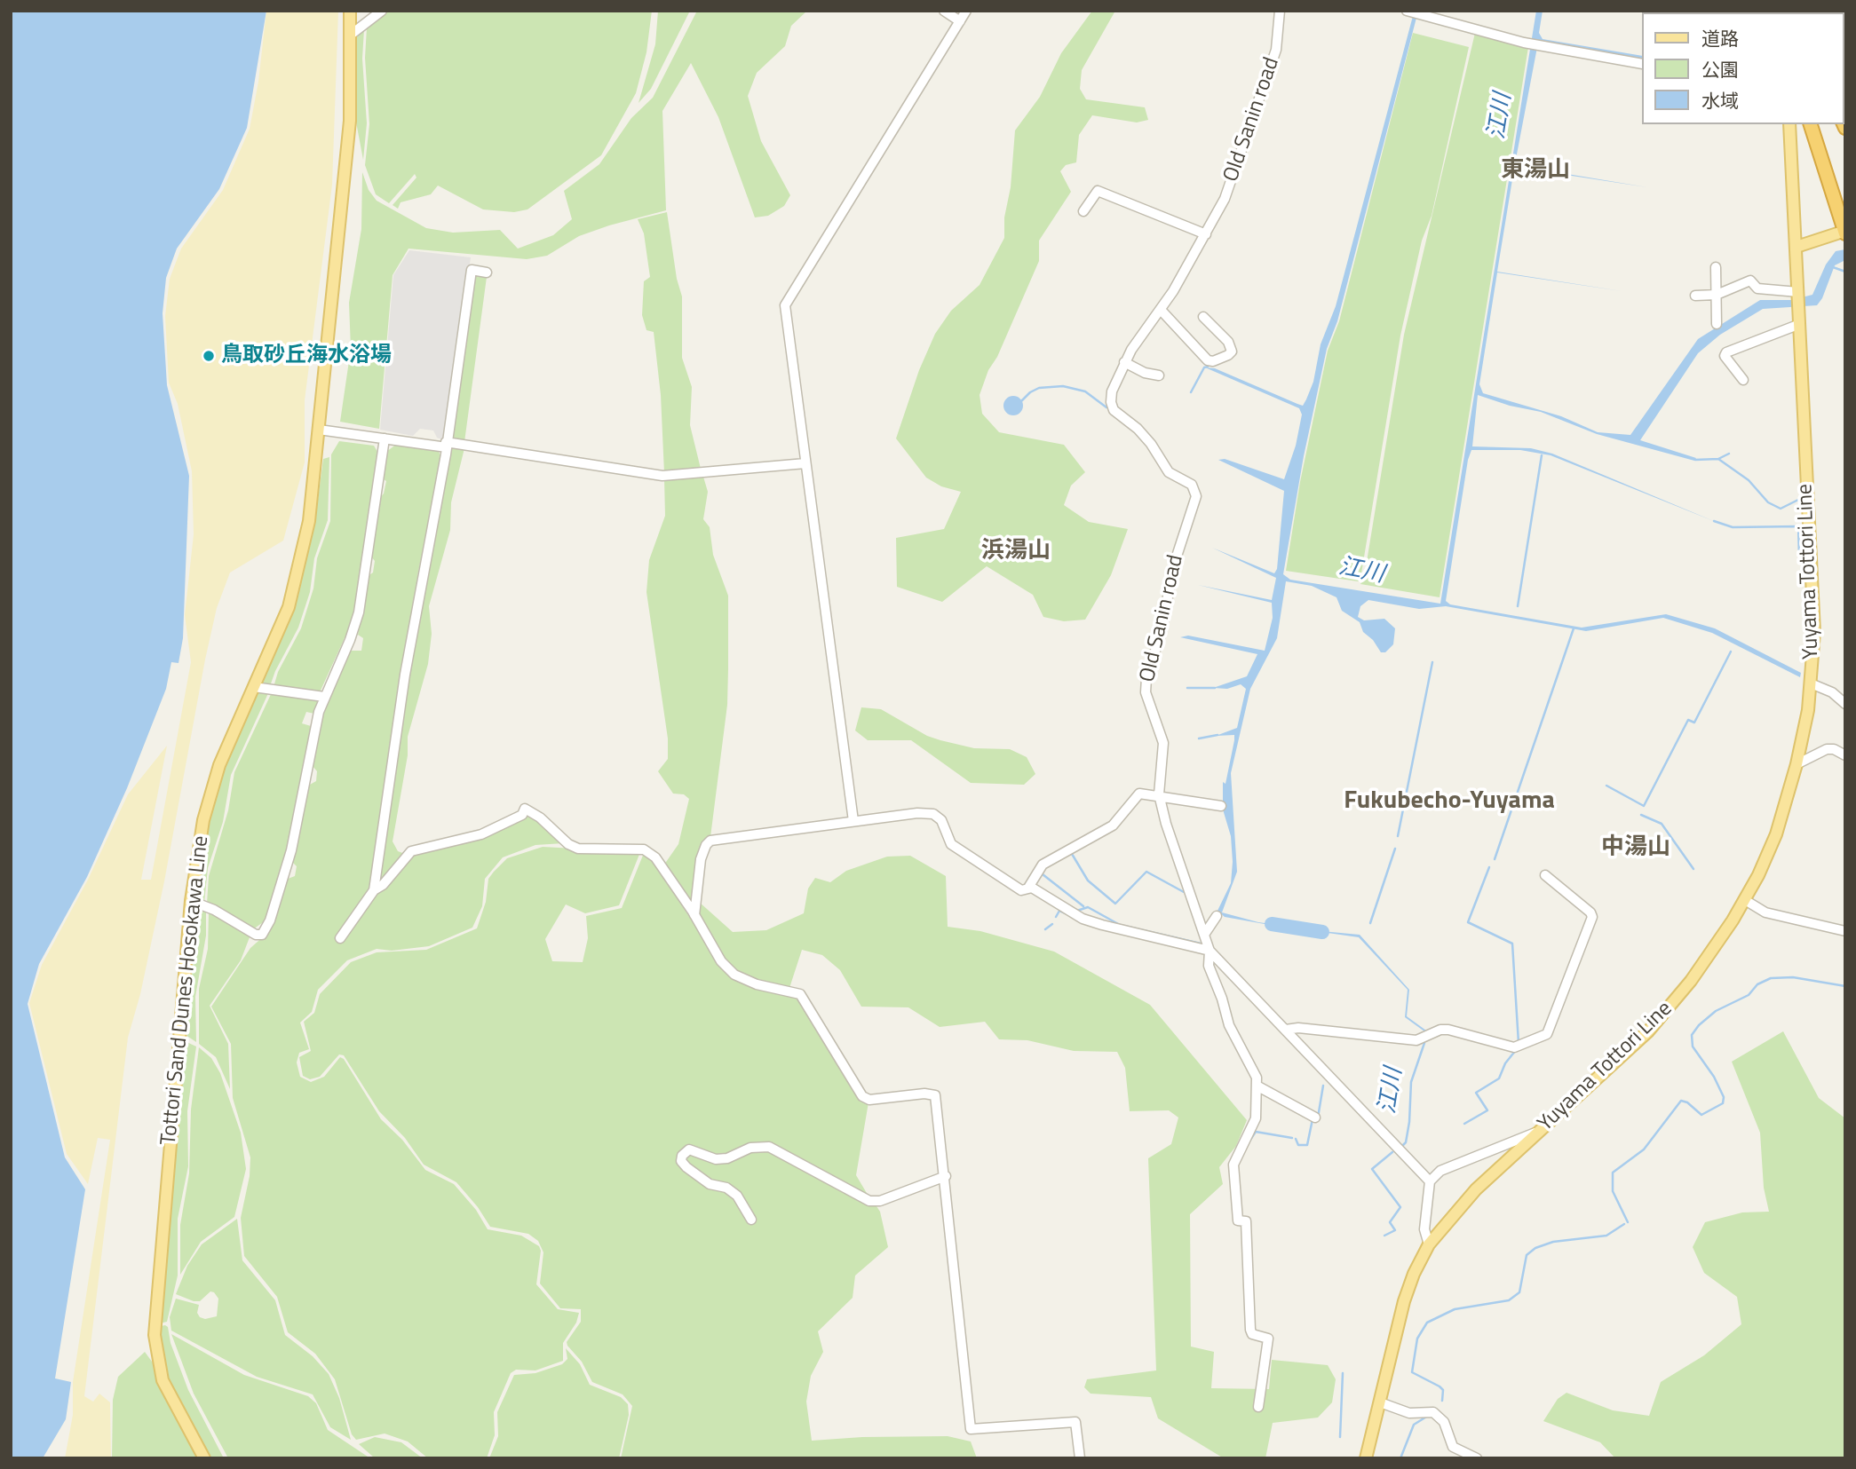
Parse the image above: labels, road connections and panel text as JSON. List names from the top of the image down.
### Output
{
  "streets": {
    "main road": ["Yuyama Tottori Line", "Tottori Sand Dunes Hosokawa Line"],
    "street": ["Old Sanin road"]
  },
  "districts": [
    "東湯山",
    "浜湯山",
    "Fukubecho-Yuyama",
    "中湯山"
  ],
  "water": ["江川"],
  "places": ["鳥取砂丘海水浴場"],
  "legend": ["道路", "公園", "水域"]
}
